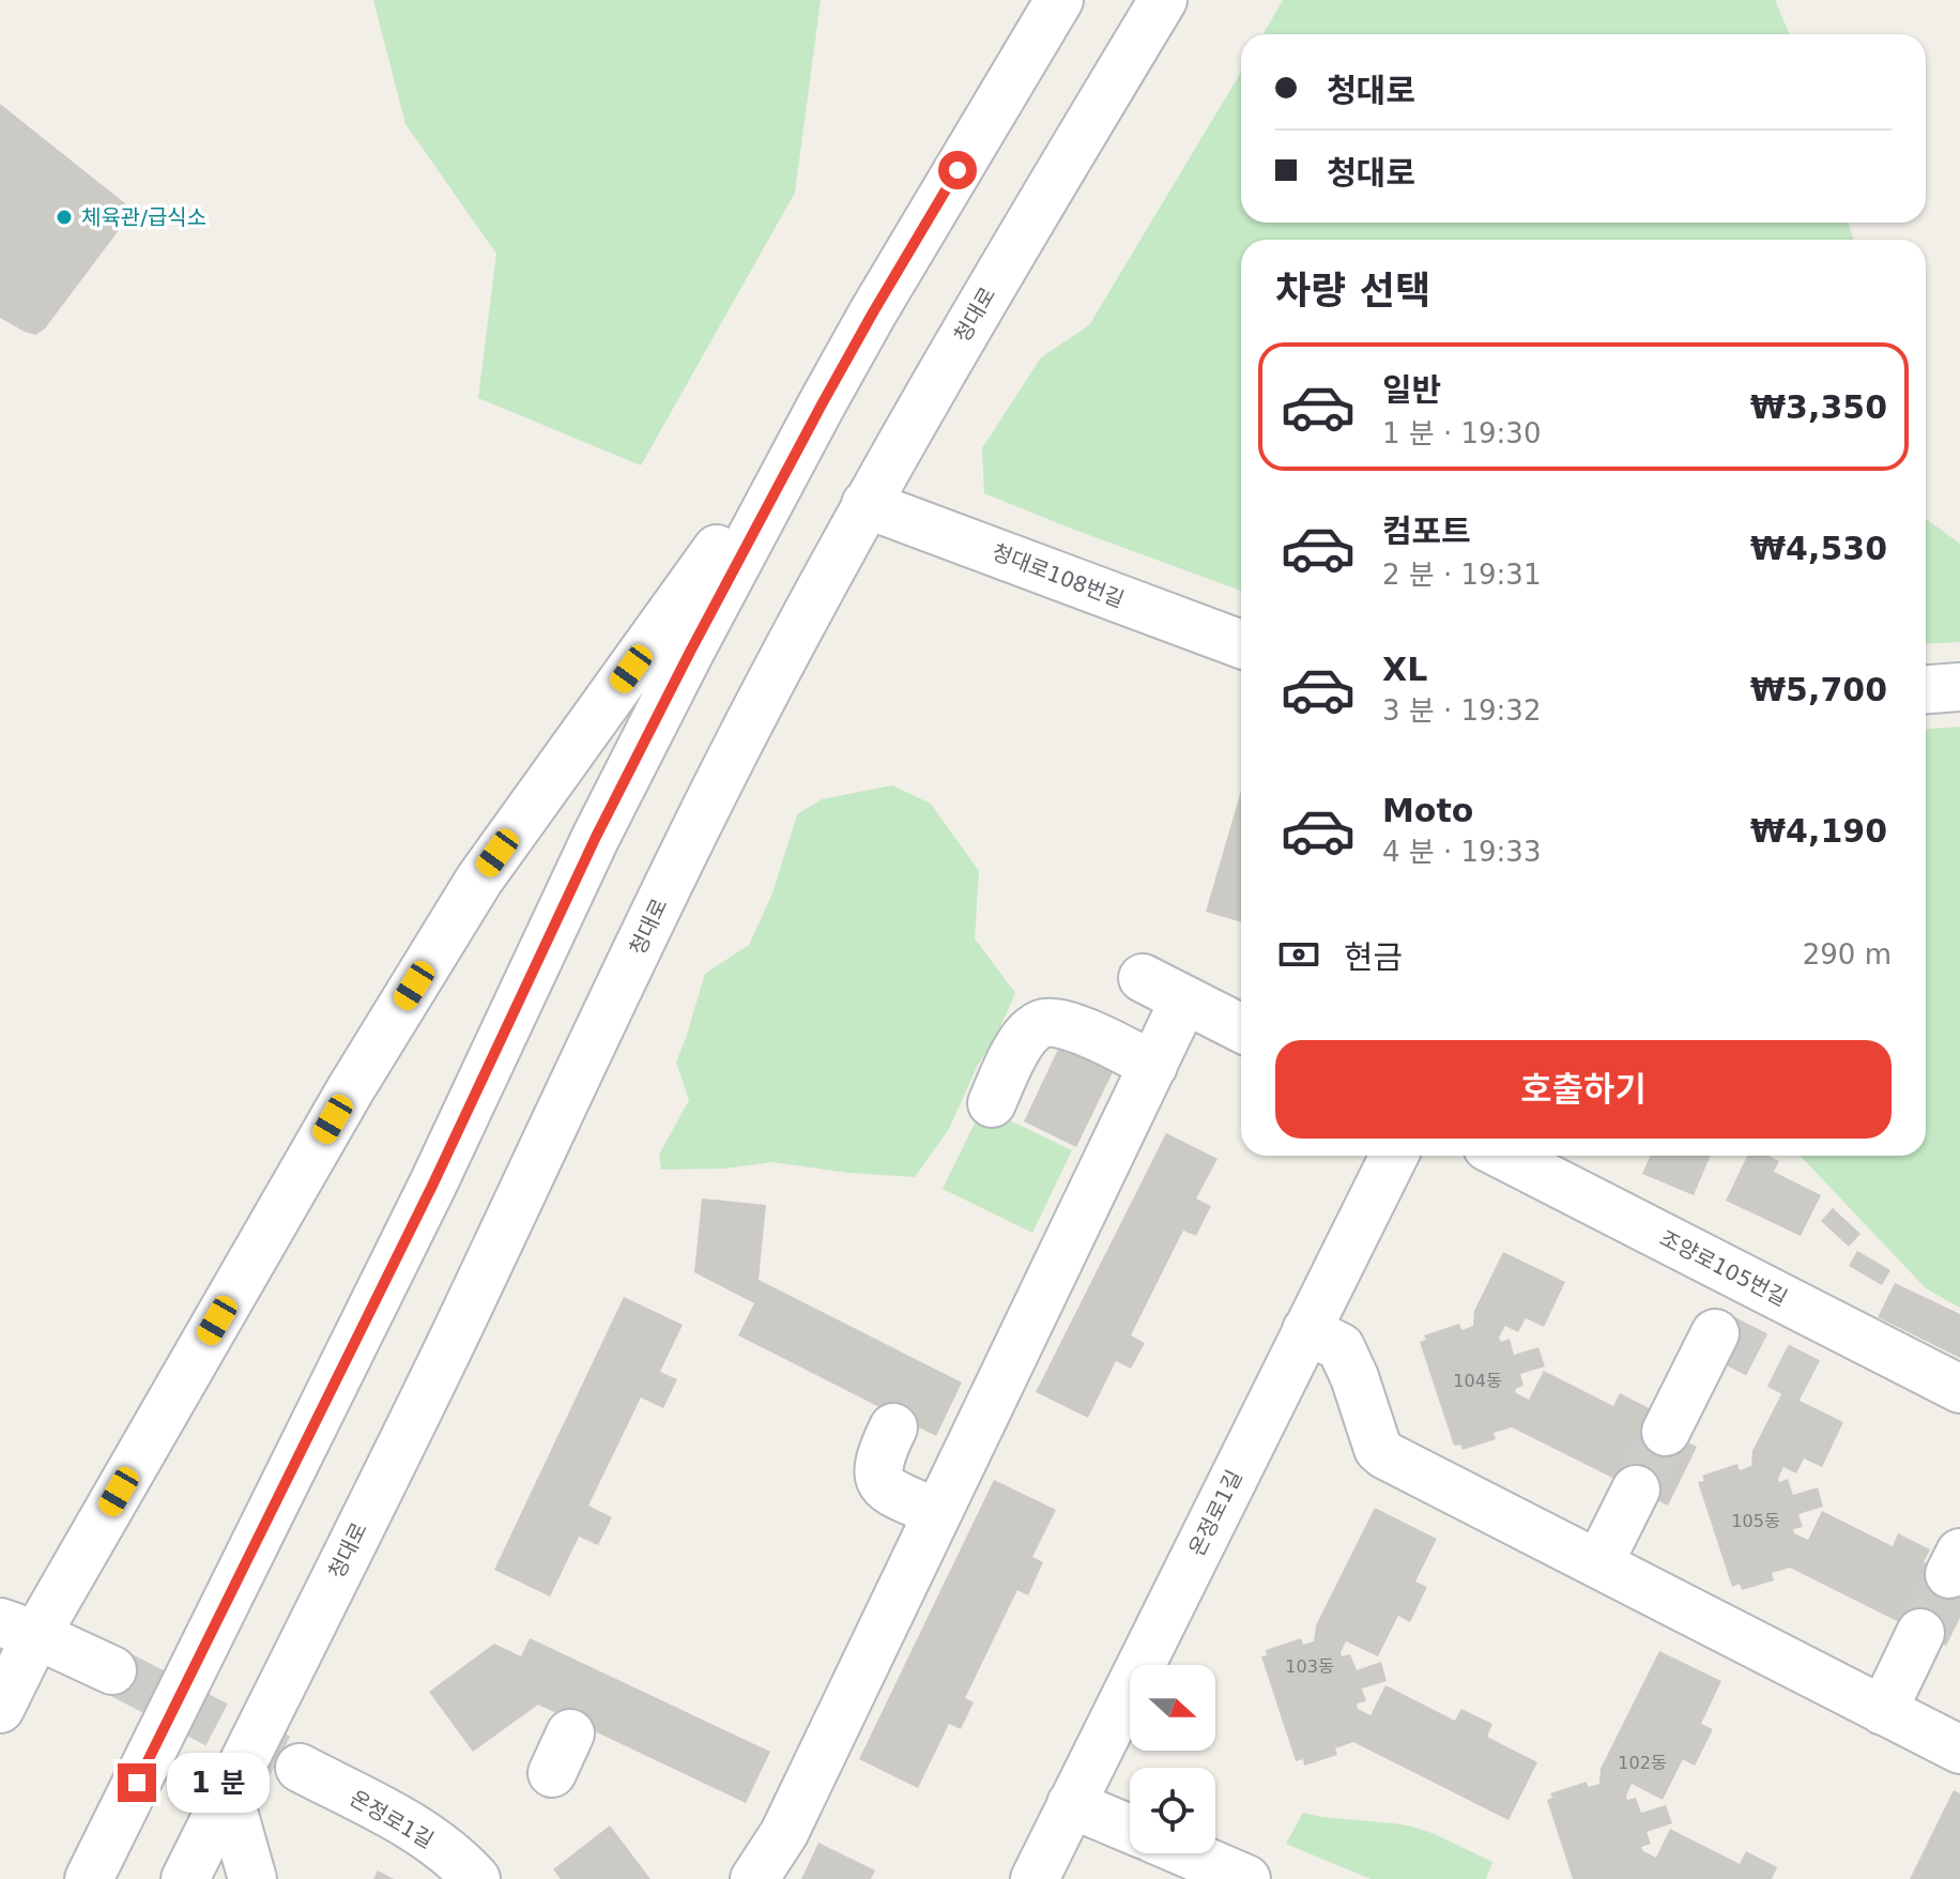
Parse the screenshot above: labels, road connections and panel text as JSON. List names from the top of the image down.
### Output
{
  "streets": {
    "street": [
      "청대로",
      "청대로108번길",
      "조양로105번길",
      "온정로1길"
    ]
  },
  "crossings": [
    ["청대로", "청대로108번길"]
  ],
  "places": ["체육관/급식소"],
  "house_numbers": [
    "104동",
    "105동",
    "103동",
    "102동"
  ],
  "north": "right",
  "page": {
    "banner": ["청대로", "청대로"],
    "heading": "차량 선택",
    "list": [
      {
        "name": "일반",
        "note": "1 분 · 19:30",
        "value": "₩3,350"
      },
      {
        "name": "컴포트",
        "note": "2 분 · 19:31",
        "value": "₩4,530"
      },
      {
        "name": "XL",
        "note": "3 분 · 19:32",
        "value": "₩5,700"
      },
      {
        "name": "Moto",
        "note": "4 분 · 19:33",
        "value": "₩4,190"
      }
    ],
    "pay": ["현금", "290 m"],
    "buttons": "호출하기",
    "bubble": "1 분"
  }
}
